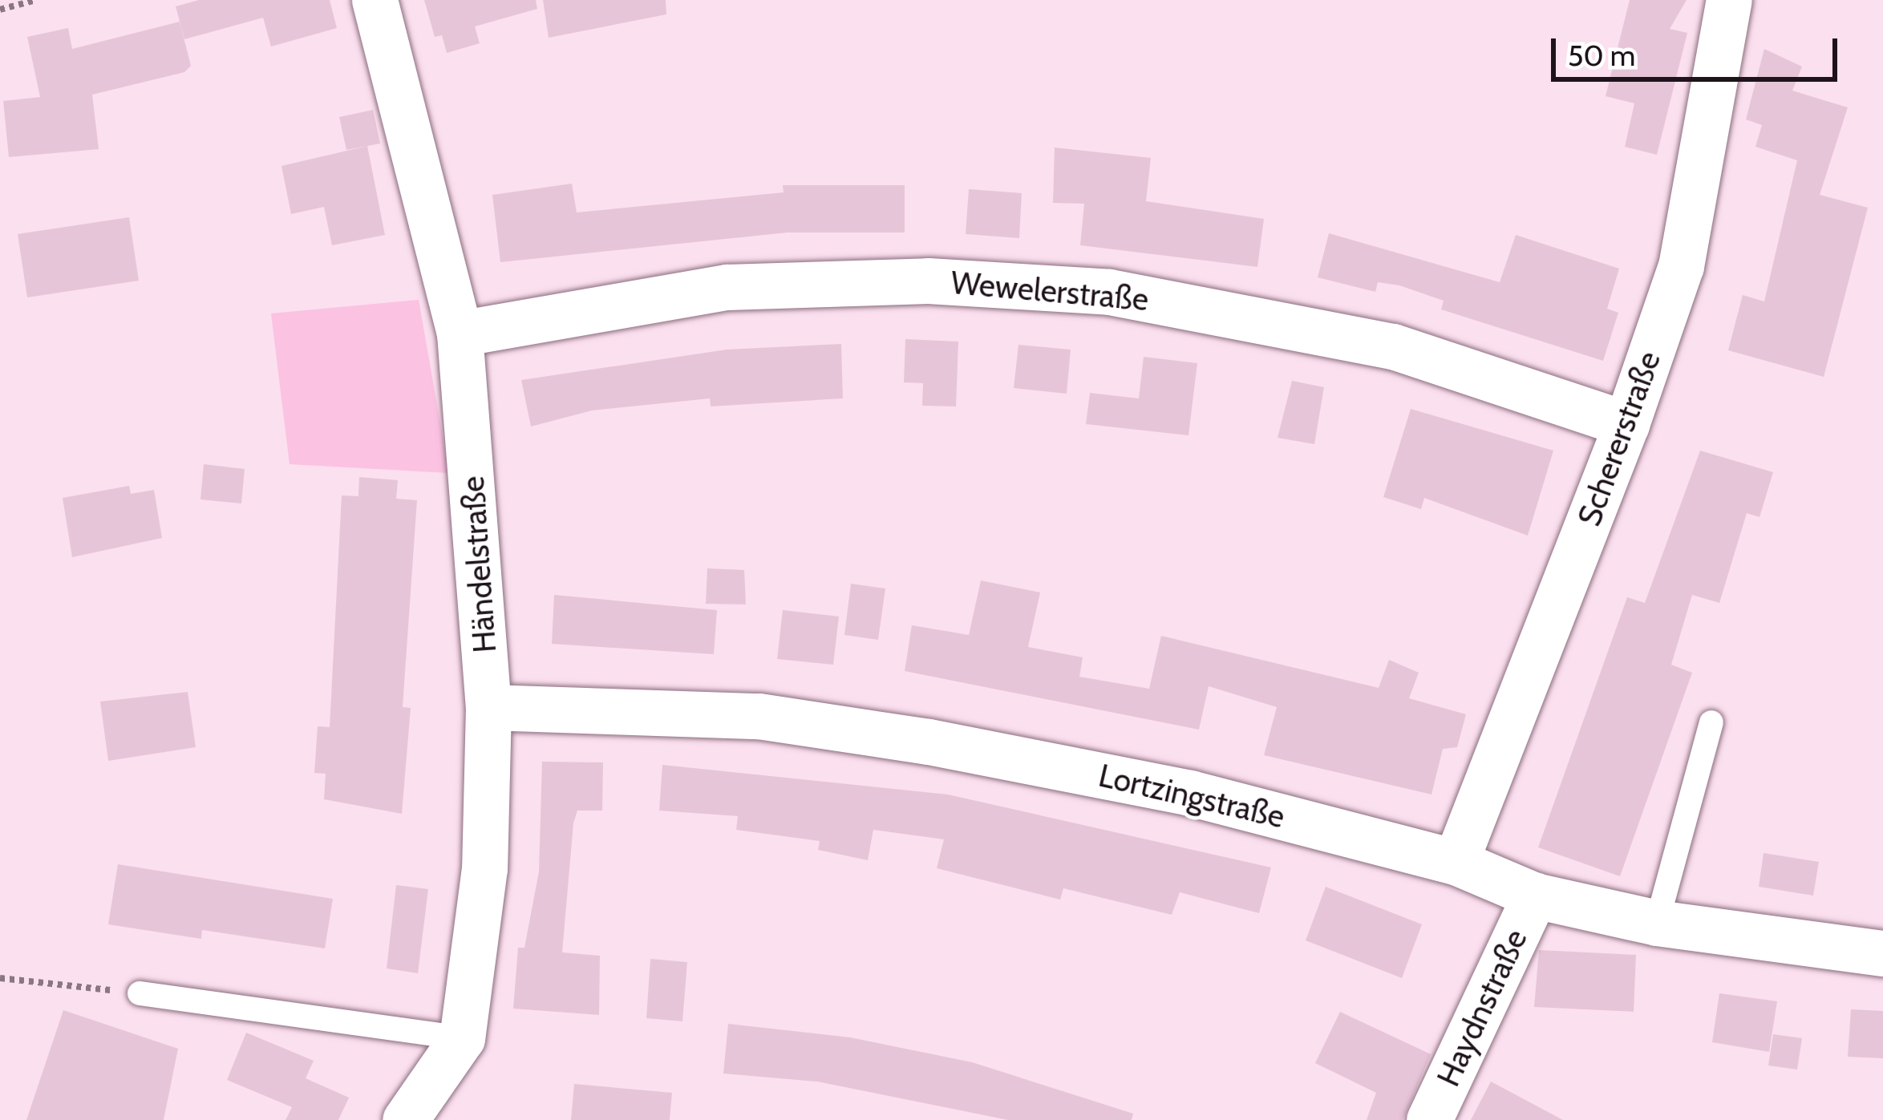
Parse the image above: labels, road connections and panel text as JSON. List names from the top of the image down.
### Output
{
  "streets": {
    "street": [
      "Wewelerstraße",
      "Schererstraße",
      "Händelstraße",
      "Lortzingstraße",
      "Haydnstraße"
    ]
  },
  "crossings": [
    ["Wewelerstraße", "Schererstraße"],
    ["Wewelerstraße", "Händelstraße"],
    ["Schererstraße", "Lortzingstraße"],
    ["Händelstraße", "Lortzingstraße"],
    ["Lortzingstraße", "Haydnstraße"]
  ],
  "scale_bar": "50 m"
}
